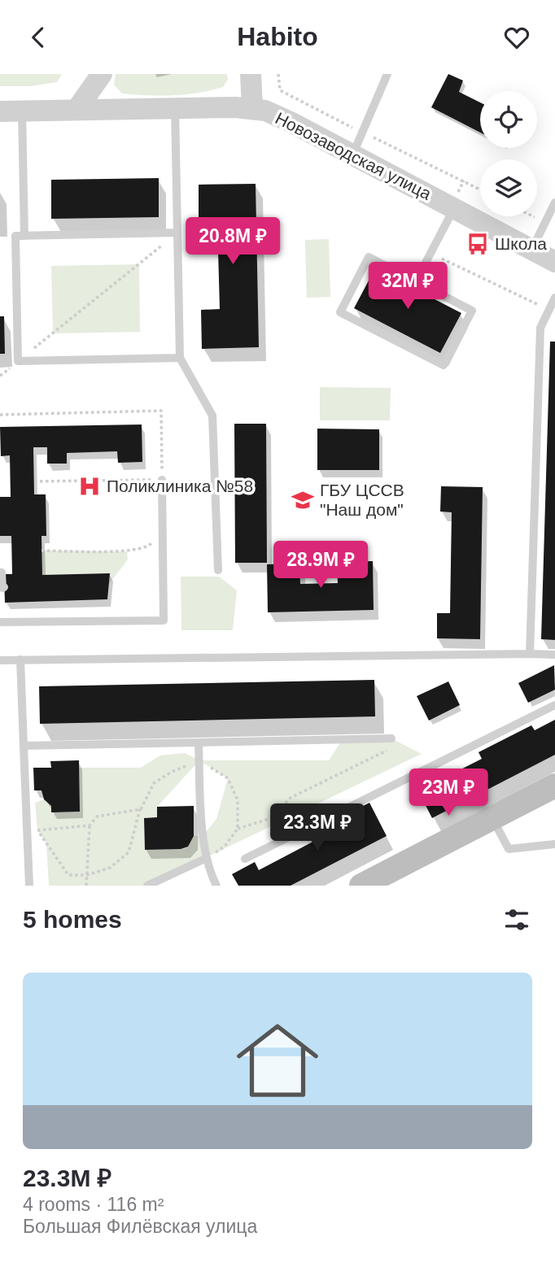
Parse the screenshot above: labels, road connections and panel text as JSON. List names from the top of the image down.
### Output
{
  "streets": {
    "street": ["Новозаводская улица"]
  },
  "places": {
    "bus stop": ["Школа"],
    "hospital": ["Поликлиника №58"],
    "school or university": ["ГБУ ЦССВ \"Наш дом\""]
  },
  "page": {
    "header": "Habito",
    "price": [
      "20.8M ₽",
      "32M ₽",
      "28.9M ₽",
      "23M ₽",
      "23.3M ₽"
    ],
    "heading": "5 homes",
    "list": [
      {
        "name": "23.3M ₽",
        "note": "4 rooms · 116 m² · Большая Филёвская улица"
      }
    ]
  }
}
